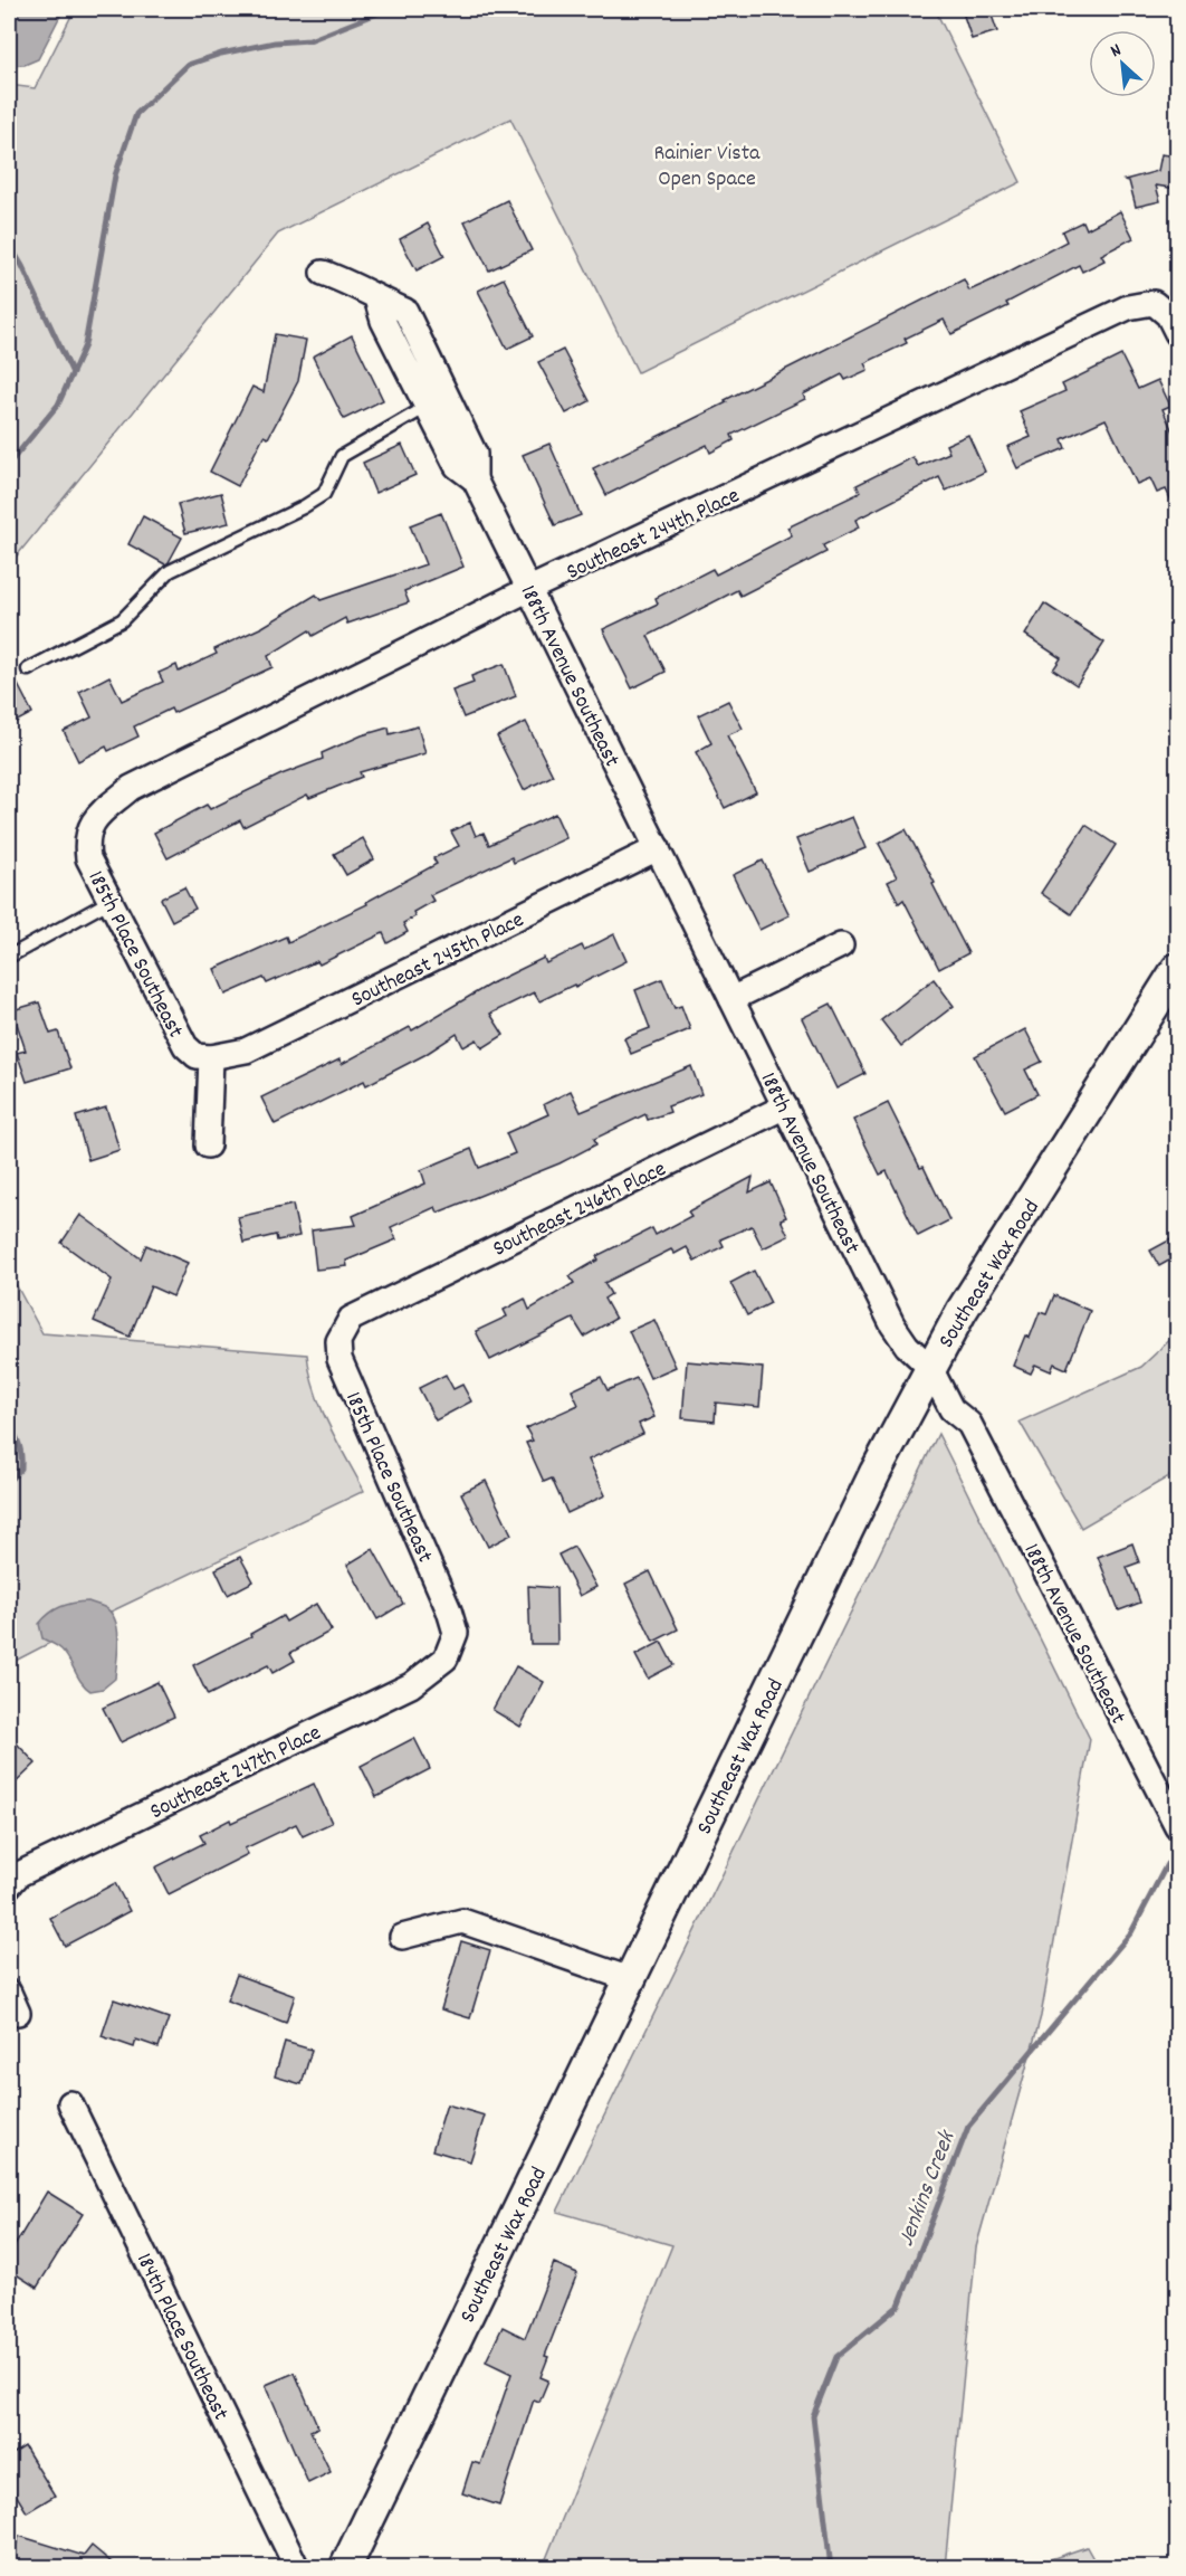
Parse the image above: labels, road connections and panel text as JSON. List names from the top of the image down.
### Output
{
  "streets": {
    "street": [
      "Southeast 244th Place",
      "188th Avenue Southeast",
      "185th Place Southeast",
      "Southeast 245th Place",
      "Southeast 246th Place",
      "Southeast Wax Road",
      "Southeast 247th Place",
      "184th Place Southeast"
    ]
  },
  "crossings": [
    ["Southeast 244th Place", "188th Avenue Southeast"],
    ["Southeast 244th Place", "185th Place Southeast"],
    ["188th Avenue Southeast", "Southeast 245th Place"],
    ["188th Avenue Southeast", "Southeast 246th Place"],
    ["188th Avenue Southeast", "Southeast Wax Road"],
    ["185th Place Southeast", "Southeast 245th Place"],
    ["185th Place Southeast", "Southeast 246th Place"],
    ["185th Place Southeast", "Southeast 247th Place"]
  ],
  "water": ["Jenkins Creek"],
  "parks": ["Rainier Vista Open Space"],
  "north": "top left"
}
